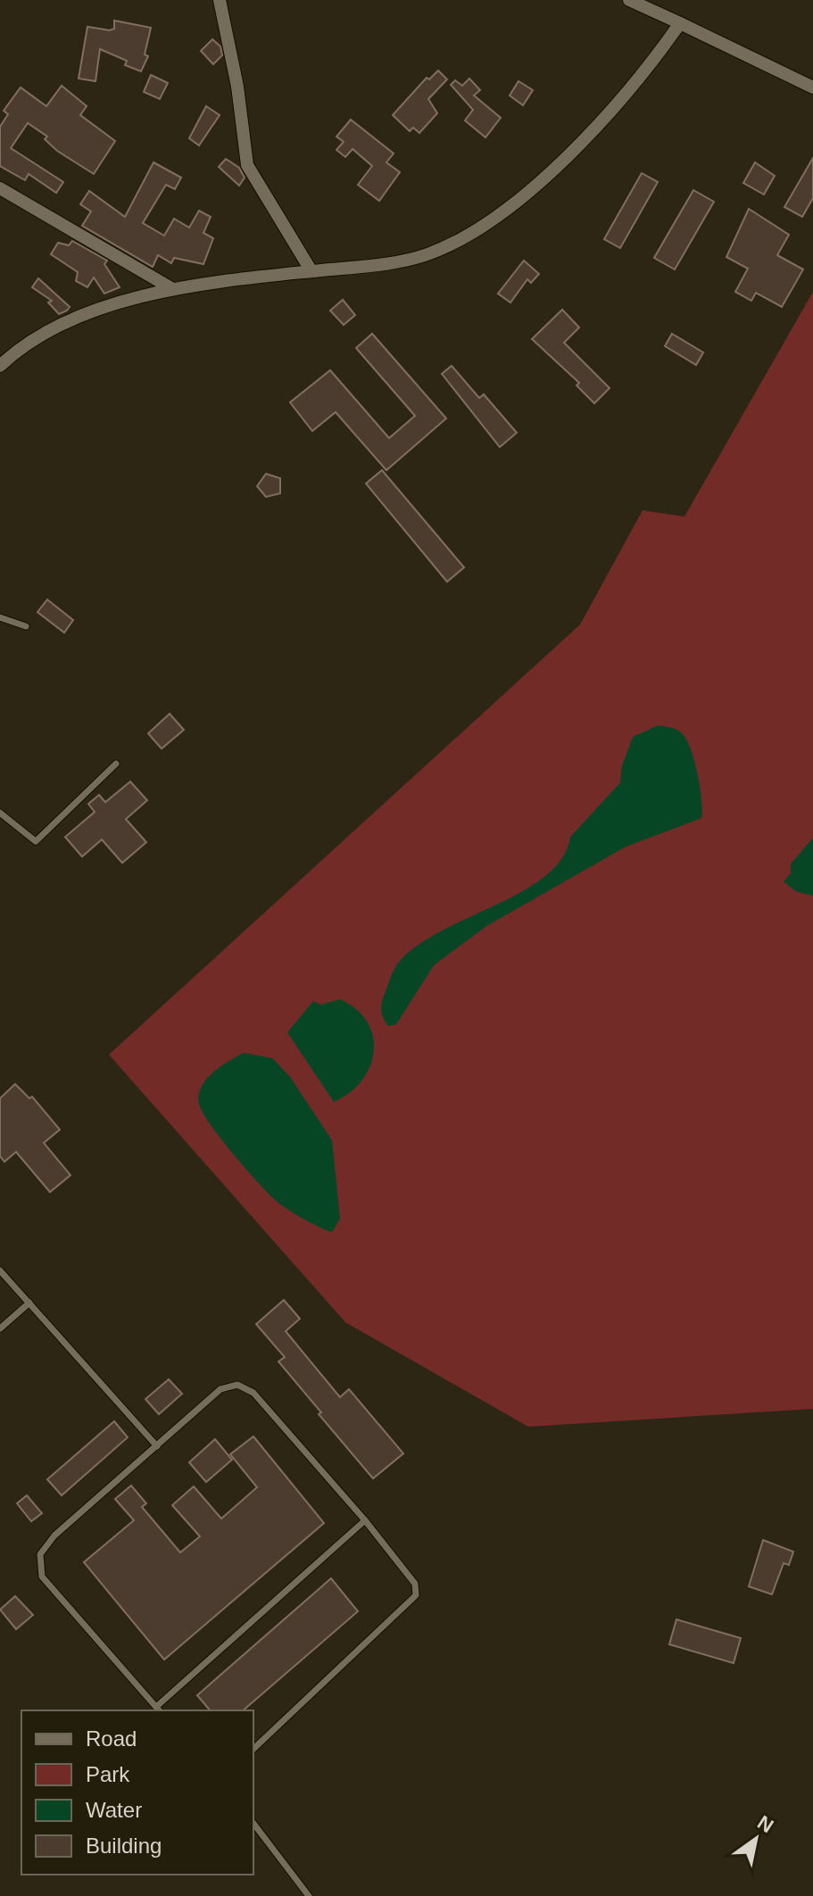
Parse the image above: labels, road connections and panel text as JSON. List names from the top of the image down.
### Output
{
  "legend": [
    "Road",
    "Park",
    "Water",
    "Building"
  ],
  "north": "top right"
}
